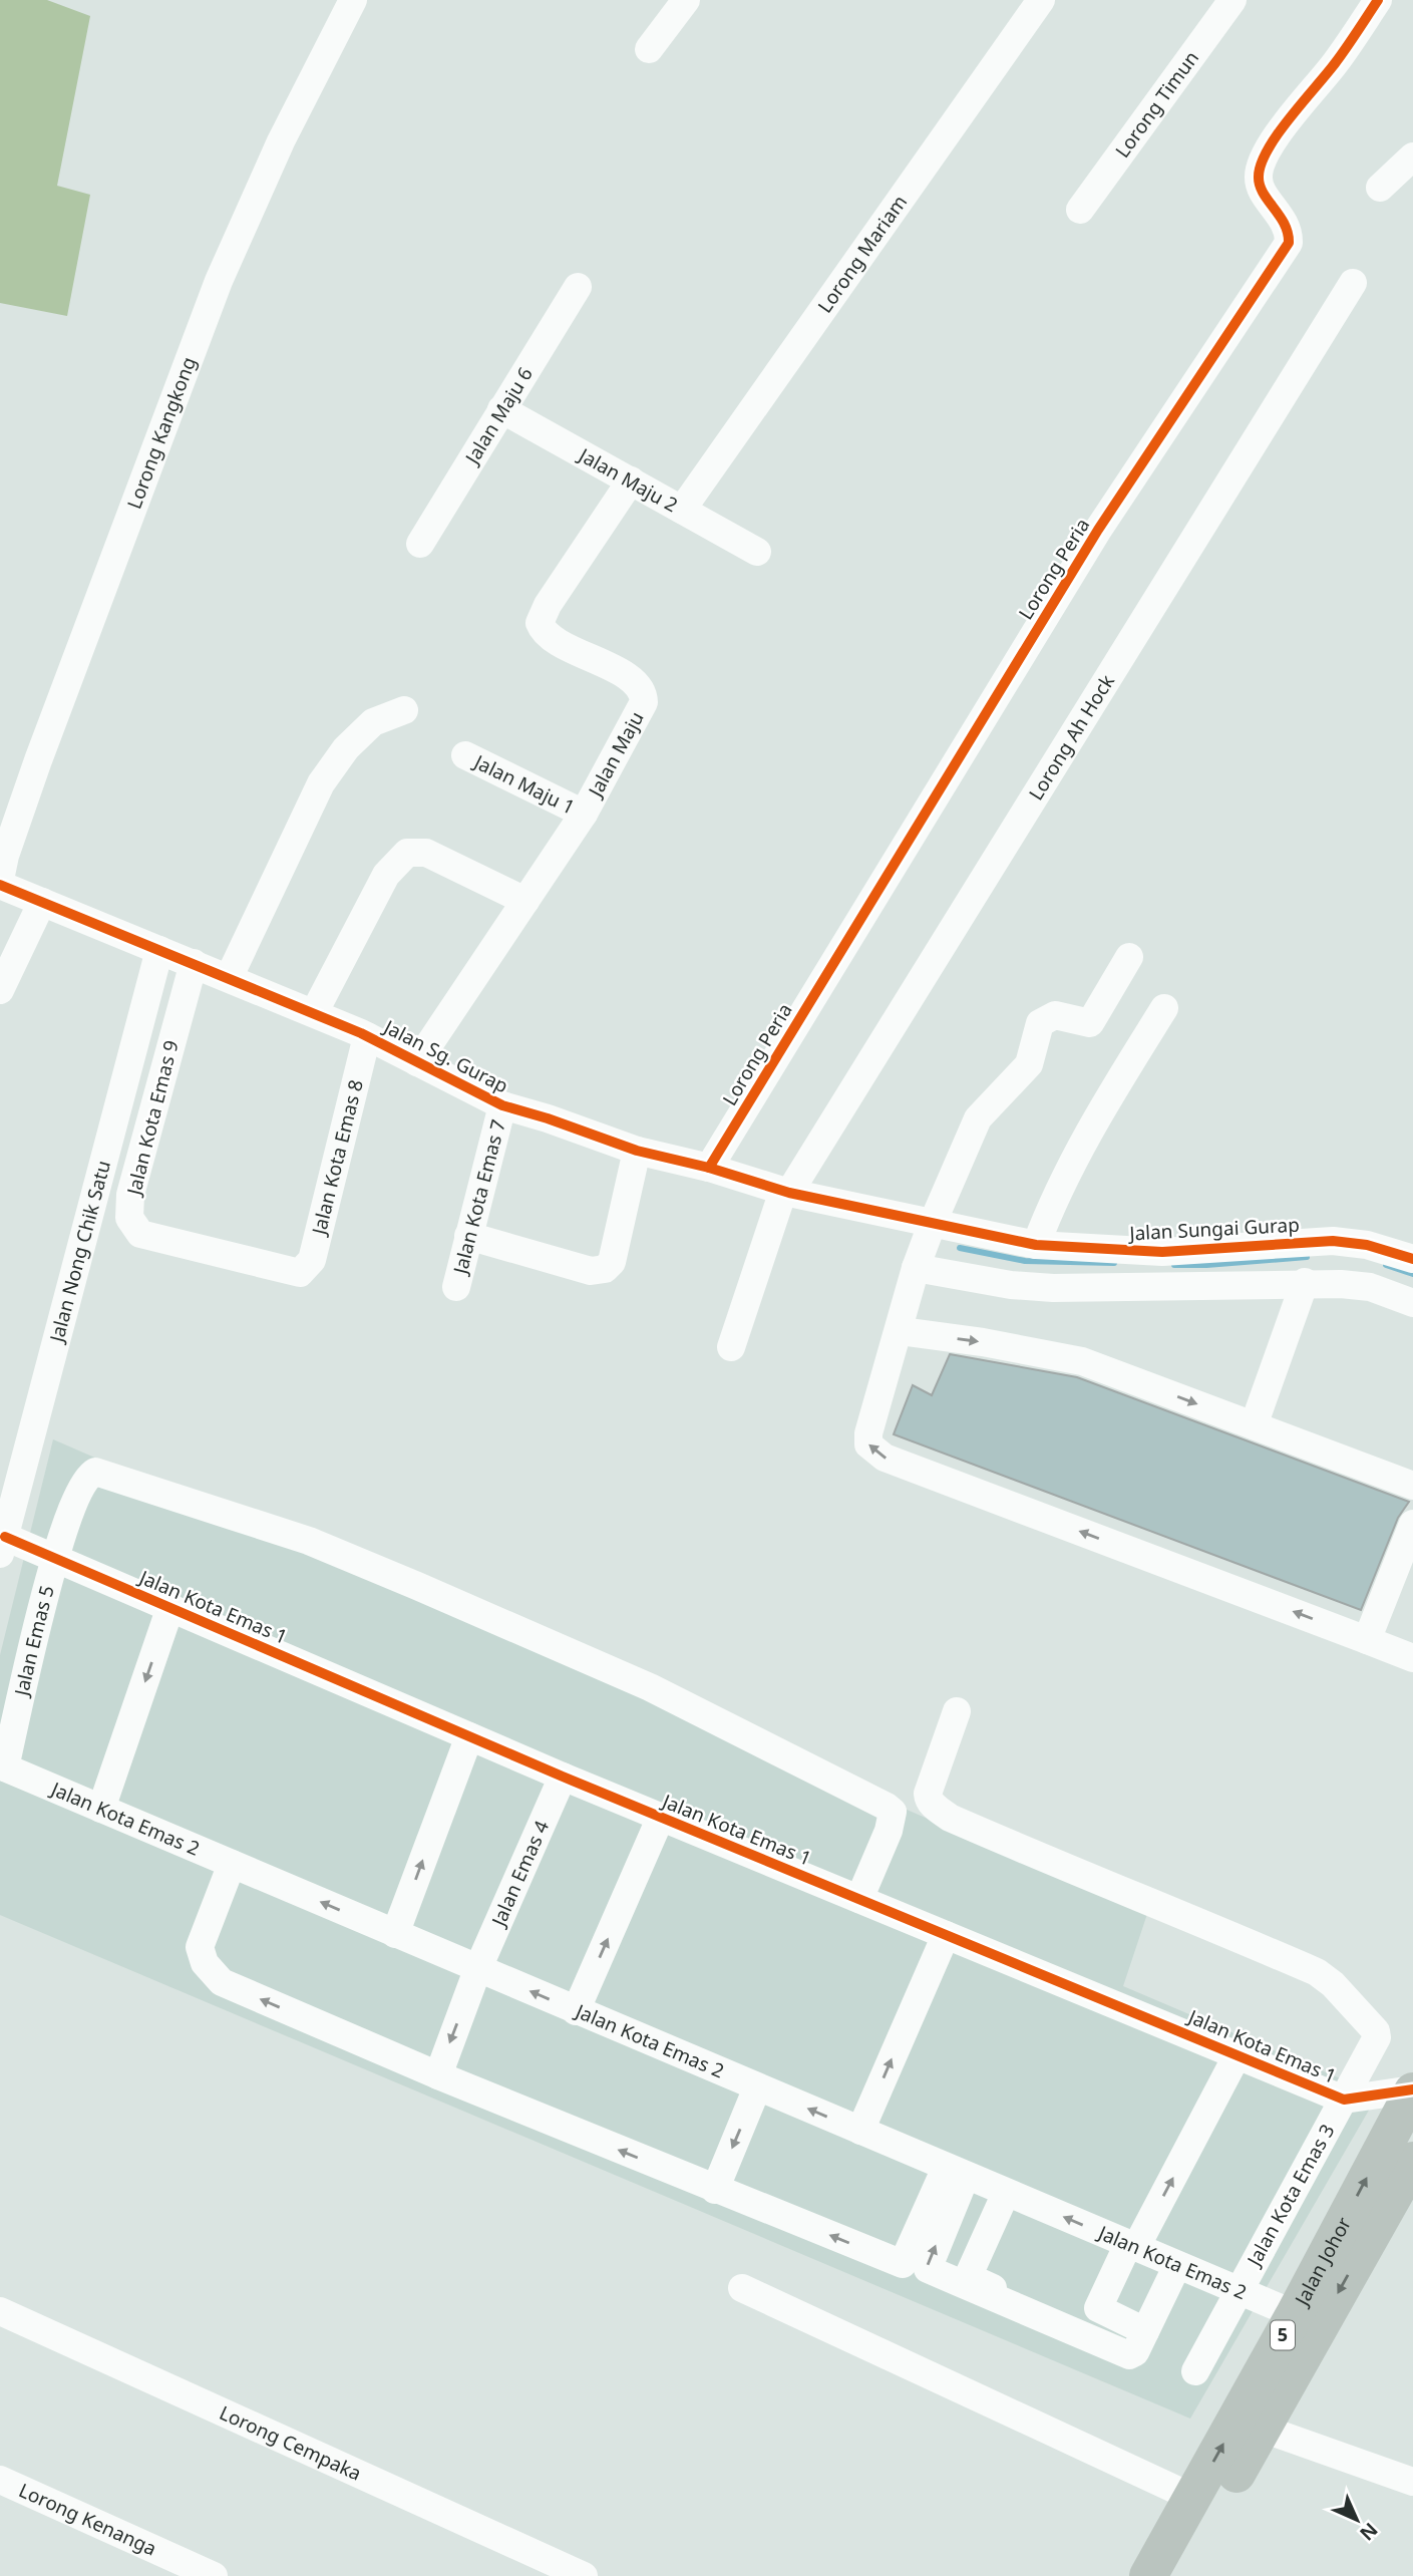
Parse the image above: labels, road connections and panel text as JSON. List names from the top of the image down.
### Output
{
  "streets": {
    "highway": ["Jalan Johor", "5"],
    "street": [
      "Lorong Timun",
      "Lorong Mariam",
      "Jalan Maju 6",
      "Lorong Kangkong",
      "Jalan Maju 2",
      "Lorong Peria",
      "Lorong Ah Hock",
      "Jalan Maju",
      "Jalan Maju 1",
      "Jalan Sg. Gurap",
      "Jalan Kota Emas 9",
      "Jalan Kota Emas 8",
      "Jalan Kota Emas 7",
      "Jalan Sungai Gurap",
      "Jalan Nong Chik Satu",
      "Jalan Kota Emas 1",
      "Jalan Emas 5",
      "Jalan Kota Emas 2",
      "Jalan Emas 4",
      "Jalan Kota Emas 3",
      "Lorong Cempaka",
      "Lorong Kenanga"
    ]
  },
  "crossings": [
    ["Lorong Mariam", "Jalan Maju 2"],
    ["Jalan Maju 6", "Jalan Maju 2"],
    ["Lorong Kangkong", "Jalan Sg. Gurap"],
    ["Jalan Maju 2", "Jalan Maju"],
    ["Lorong Peria", "Jalan Sg. Gurap"],
    ["Lorong Ah Hock", "Jalan Sg. Gurap"],
    ["Jalan Maju", "Jalan Maju 1"],
    ["Jalan Maju", "Jalan Sg. Gurap"],
    ["Jalan Sg. Gurap", "Jalan Kota Emas 9"],
    ["Jalan Sg. Gurap", "Jalan Kota Emas 8"],
    ["Jalan Sg. Gurap", "Jalan Kota Emas 7"],
    ["Jalan Sg. Gurap", "Jalan Sungai Gurap"],
    ["Jalan Sg. Gurap", "Jalan Nong Chik Satu"],
    ["Jalan Kota Emas 9", "Jalan Kota Emas 8"],
    ["Jalan Nong Chik Satu", "Jalan Kota Emas 1"],
    ["Jalan Kota Emas 1", "Jalan Emas 5"],
    ["Jalan Kota Emas 1", "Jalan Emas 4"],
    ["Jalan Kota Emas 1", "Jalan Kota Emas 3"],
    ["Jalan Kota Emas 1", "Jalan Johor"],
    ["Jalan Emas 5", "Jalan Kota Emas 2"],
    ["Jalan Kota Emas 2", "Jalan Emas 4"],
    ["Jalan Kota Emas 2", "Jalan Kota Emas 3"],
    ["Jalan Kota Emas 2", "Jalan Johor"]
  ],
  "north": "bottom right"
}
